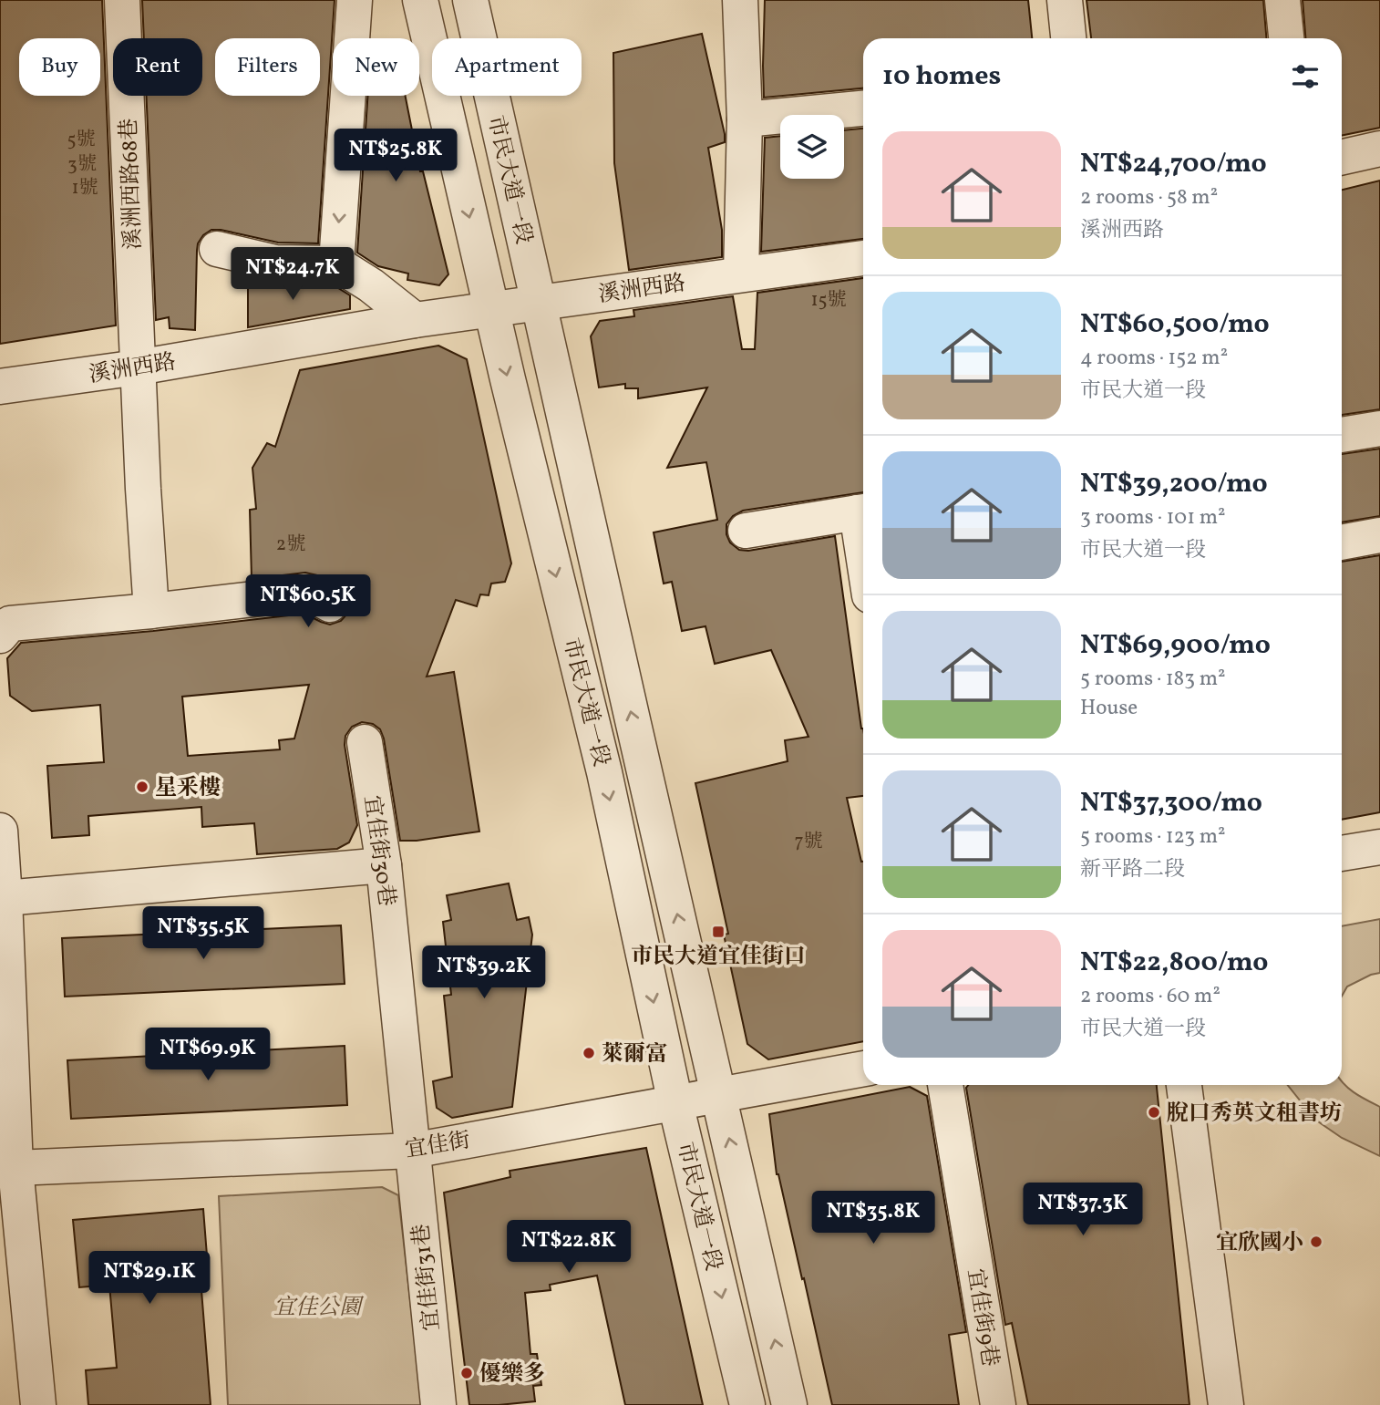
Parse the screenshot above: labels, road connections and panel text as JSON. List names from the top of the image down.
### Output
{
  "streets": {
    "street": [
      "市民大道一段",
      "溪洲西路68巷",
      "溪洲西路",
      "宜佳街30巷",
      "宜佳街",
      "宜佳街31巷",
      "宜佳街9巷"
    ]
  },
  "crossings": [
    ["市民大道一段", "溪洲西路"],
    ["市民大道一段", "宜佳街"],
    ["溪洲西路68巷", "溪洲西路"],
    ["宜佳街30巷", "宜佳街"],
    ["宜佳街30巷", "宜佳街31巷"],
    ["宜佳街", "宜佳街31巷"]
  ],
  "parks": ["宜佳公園"],
  "places": {
    "other": [
      "星釆樓",
      "萊爾富",
      "脫口秀英文租書坊",
      "宜欣國小",
      "優樂多"
    ],
    "transit": ["市民大道宜佳街口"]
  },
  "house_numbers": [
    "5號",
    "3號",
    "1號",
    "15號",
    "2號",
    "7號"
  ],
  "page": {
    "chip": [
      "Buy",
      "Rent",
      "Filters",
      "New",
      "Apartment"
    ],
    "heading": "10 homes",
    "list": [
      {
        "name": "NT$24,700/mo",
        "note": "2 rooms · 58 m² · 溪洲西路"
      },
      {
        "name": "NT$60,500/mo",
        "note": "4 rooms · 152 m² · 市民大道一段"
      },
      {
        "name": "NT$39,200/mo",
        "note": "3 rooms · 101 m² · 市民大道一段"
      },
      {
        "name": "NT$69,900/mo",
        "note": "5 rooms · 183 m² · House"
      },
      {
        "name": "NT$37,300/mo",
        "note": "5 rooms · 123 m² · 新平路二段"
      },
      {
        "name": "NT$22,800/mo",
        "note": "2 rooms · 60 m² · 市民大道一段"
      }
    ],
    "price": [
      "NT$25.8K",
      "NT$24.7K",
      "NT$60.5K",
      "NT$35.5K",
      "NT$39.2K",
      "NT$69.9K",
      "NT$37.3K",
      "NT$35.8K",
      "NT$22.8K",
      "NT$29.1K"
    ]
  }
}
